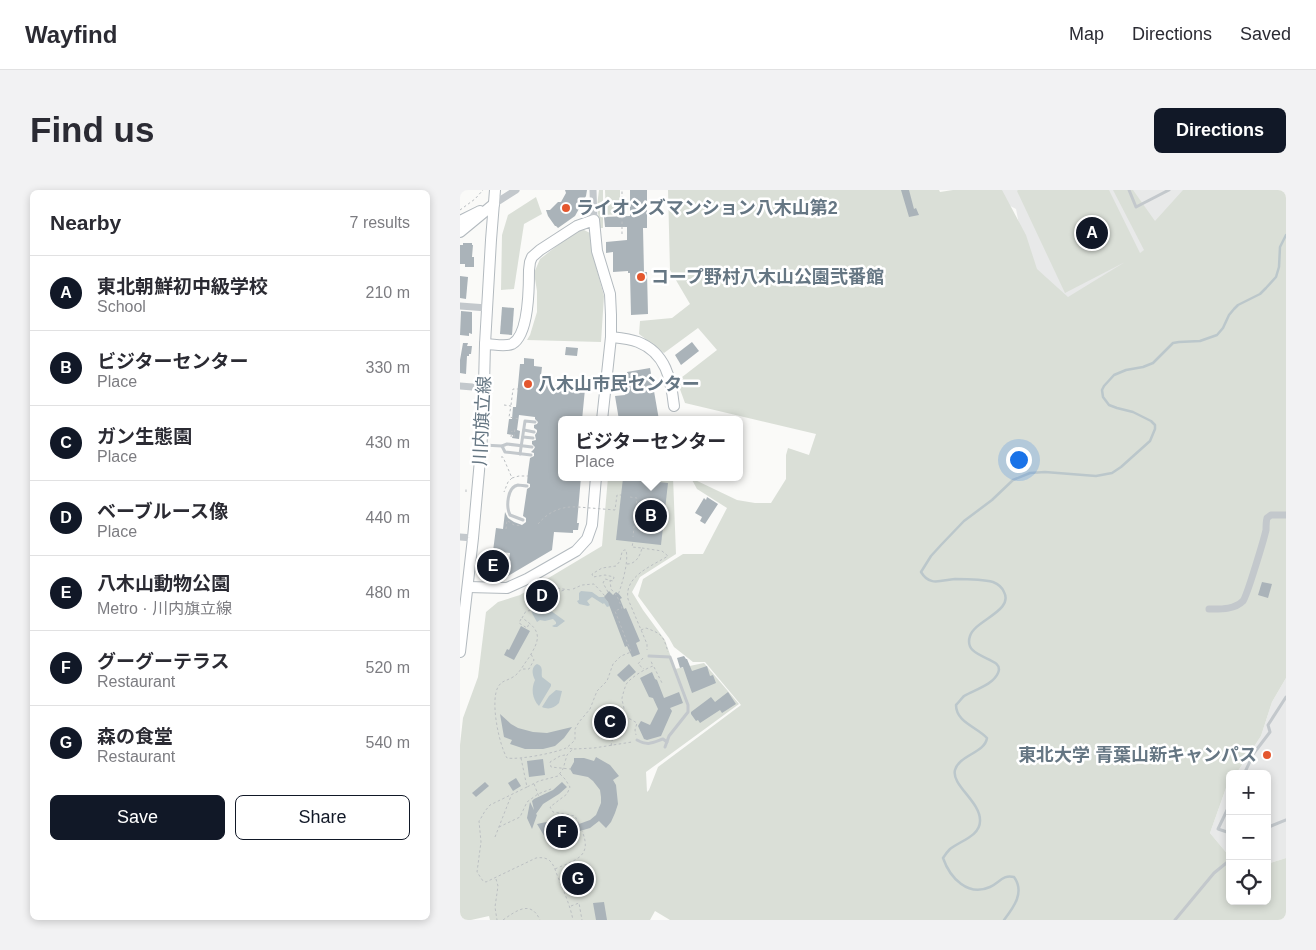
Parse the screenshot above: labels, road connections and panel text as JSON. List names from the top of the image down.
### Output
{
  "streets": {
    "street": ["川内旗立線"]
  },
  "places": [
    "ライオンズマンション八木山第2",
    "コープ野村八木山公園弐番館",
    "八木山市民センター",
    "東北大学 青葉山新キャンパス"
  ],
  "page": {
    "header": "Wayfind",
    "nav": ["Map", "Directions", "Saved"],
    "buttons": [
      "Directions",
      ["Save", "Share"]
    ],
    "title": "Find us",
    "heading": ["Nearby", "7 results"],
    "pins": [
      "A",
      "B",
      "E",
      "D",
      "C",
      "F",
      "G"
    ],
    "list": [
      {
        "mark": "A",
        "name": "東北朝鮮初中級学校",
        "note": "School",
        "value": "210 m"
      },
      {
        "mark": "B",
        "name": "ビジターセンター",
        "note": "Place",
        "value": "330 m"
      },
      {
        "mark": "C",
        "name": "ガン生態園",
        "note": "Place",
        "value": "430 m"
      },
      {
        "mark": "D",
        "name": "ベーブルース像",
        "note": "Place",
        "value": "440 m"
      },
      {
        "mark": "E",
        "name": "八木山動物公園",
        "note": "Metro · 川内旗立線",
        "value": "480 m"
      },
      {
        "mark": "F",
        "name": "グーグーテラス",
        "note": "Restaurant",
        "value": "520 m"
      },
      {
        "mark": "G",
        "name": "森の食堂",
        "note": "Restaurant",
        "value": "540 m"
      }
    ],
    "popup": ["ビジターセンター", "Place"],
    "map_buttons": ["+", "−"]
  }
}
